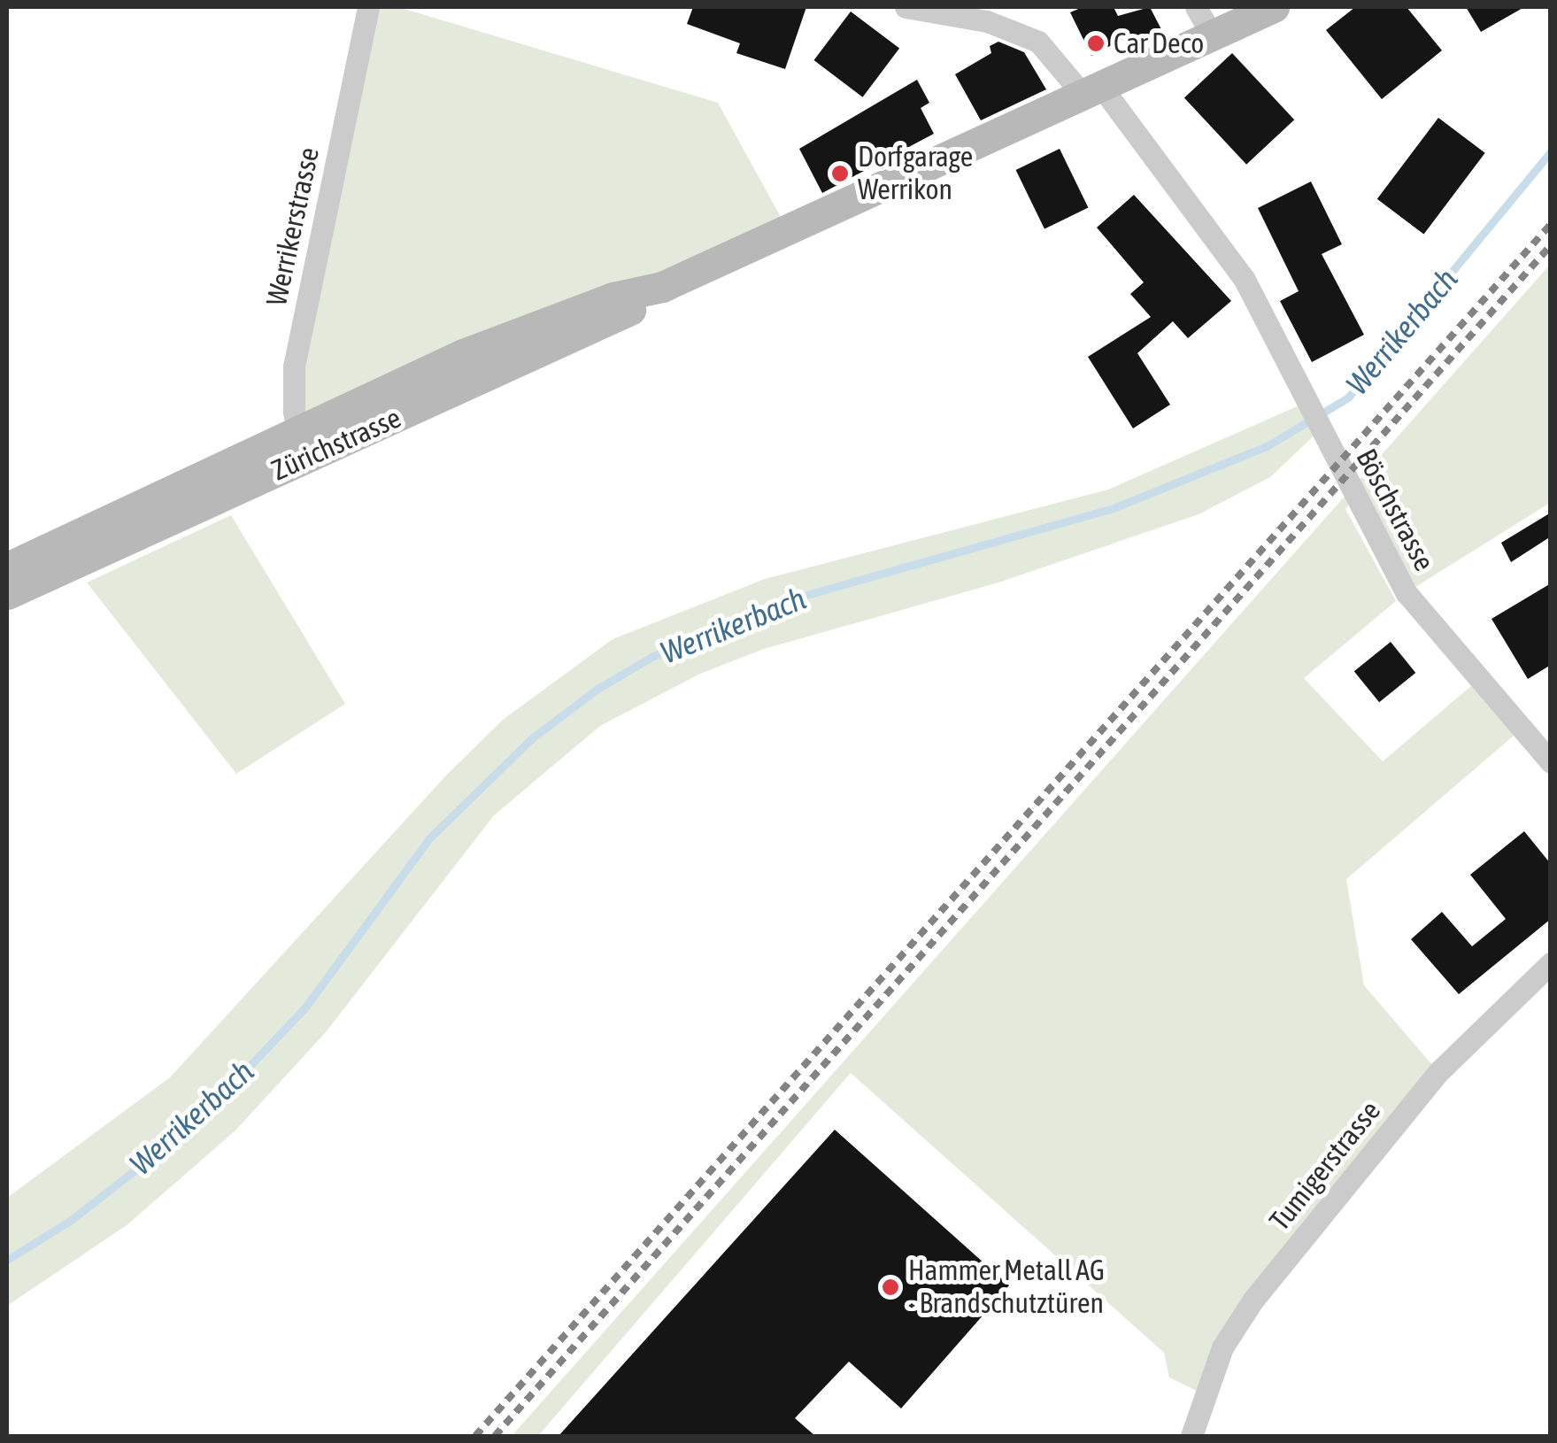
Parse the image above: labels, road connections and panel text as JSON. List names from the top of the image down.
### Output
{
  "streets": {
    "main road": ["Zürichstrasse"],
    "street": ["Werrikerstrasse", "Böschstrasse", "Tumigerstrasse"]
  },
  "crossings": [
    ["Werrikerstrasse", "Zürichstrasse"],
    ["Zürichstrasse", "Böschstrasse"]
  ],
  "water": ["Werrikerbach"],
  "places": ["Car Deco", "Dorfgarage Werrikon", "Hammer Metall AG - Brandschutztüren"]
}
